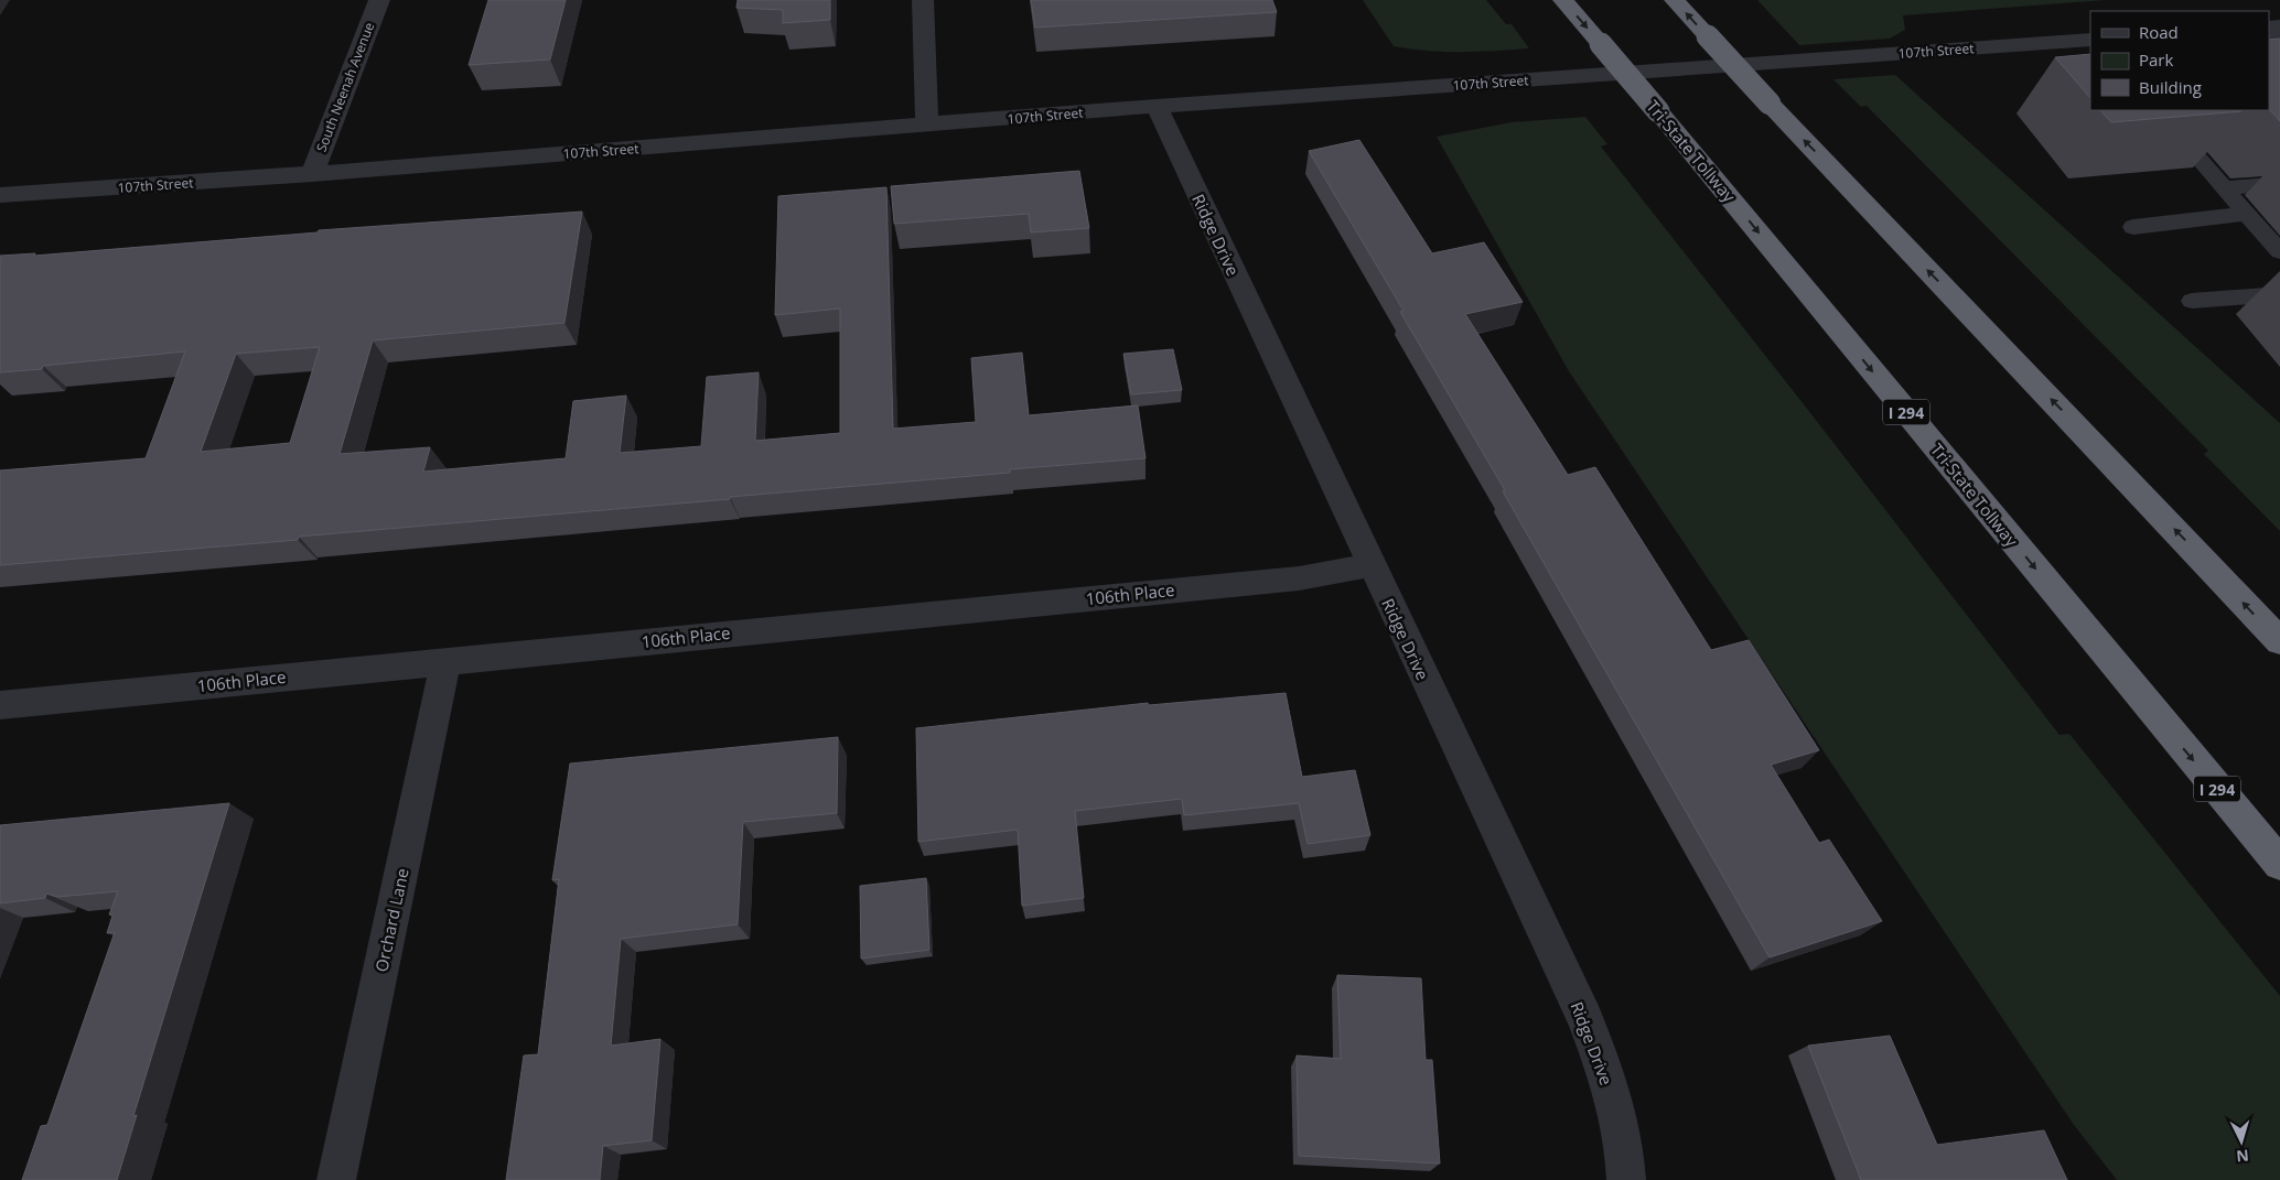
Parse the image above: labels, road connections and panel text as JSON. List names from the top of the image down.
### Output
{
  "streets": {
    "highway": ["Tri-State Tollway", "I 294"],
    "street": [
      "107th Street",
      "South Neenah Avenue",
      "Ridge Drive",
      "106th Place",
      "Orchard Lane"
    ]
  },
  "crossings": [
    ["107th Street", "South Neenah Avenue"],
    ["107th Street", "Ridge Drive"],
    ["Ridge Drive", "106th Place"],
    ["106th Place", "Orchard Lane"]
  ],
  "legend": ["Road", "Park", "Building"],
  "north": "bottom"
}
